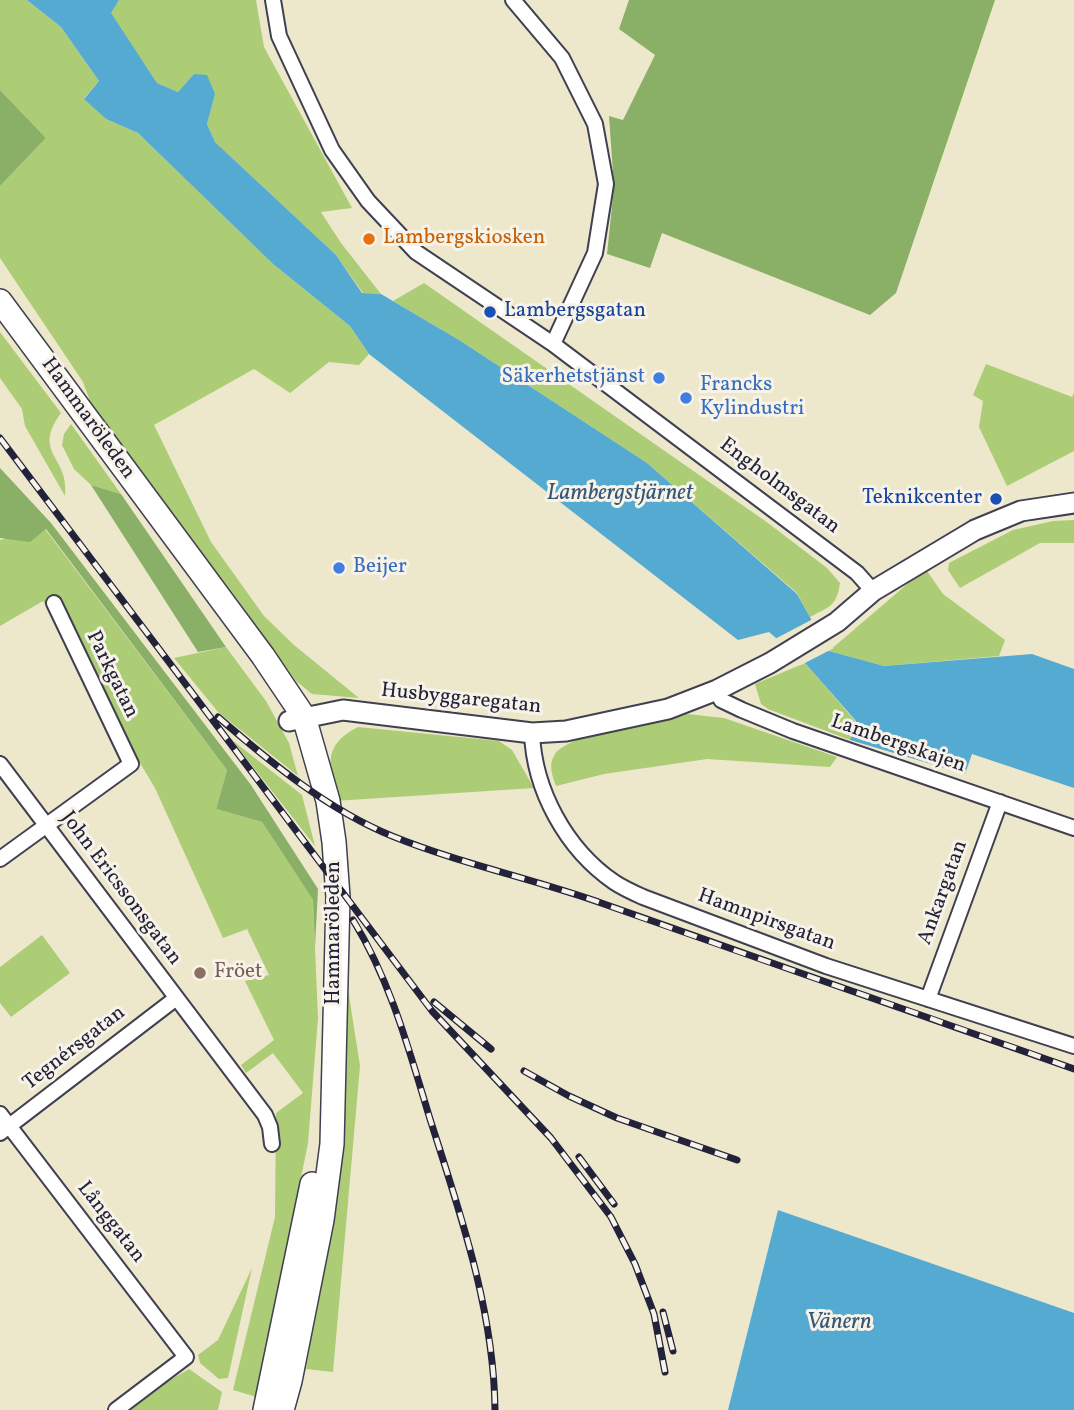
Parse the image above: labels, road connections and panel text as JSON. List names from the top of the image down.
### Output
{
  "streets": {
    "main road": ["Hammaröleden"],
    "street": [
      "Engholmsgatan",
      "Parkgatan",
      "Husbyggaregatan",
      "Lambergskajen",
      "John Ericssonsgatan",
      "Ankargatan",
      "Hamnpirsgatan",
      "Tegnérsgatan",
      "Långgatan"
    ]
  },
  "crossings": [
    ["Hammaröleden", "Husbyggaregatan"],
    ["Engholmsgatan", "Husbyggaregatan"],
    ["Parkgatan", "John Ericssonsgatan"],
    ["Husbyggaregatan", "Lambergskajen"],
    ["Husbyggaregatan", "Hamnpirsgatan"],
    ["Lambergskajen", "Ankargatan"],
    ["John Ericssonsgatan", "Tegnérsgatan"],
    ["Ankargatan", "Hamnpirsgatan"],
    ["Tegnérsgatan", "Långgatan"]
  ],
  "water": ["Lambergstjärnet", "Vänern"],
  "places": [
    "Lambergskiosken",
    "Lambergsgatan",
    "Säkerhetstjänst",
    "Francks Kylindustri",
    "Teknikcenter",
    "Beijer",
    "Fröet"
  ]
}
